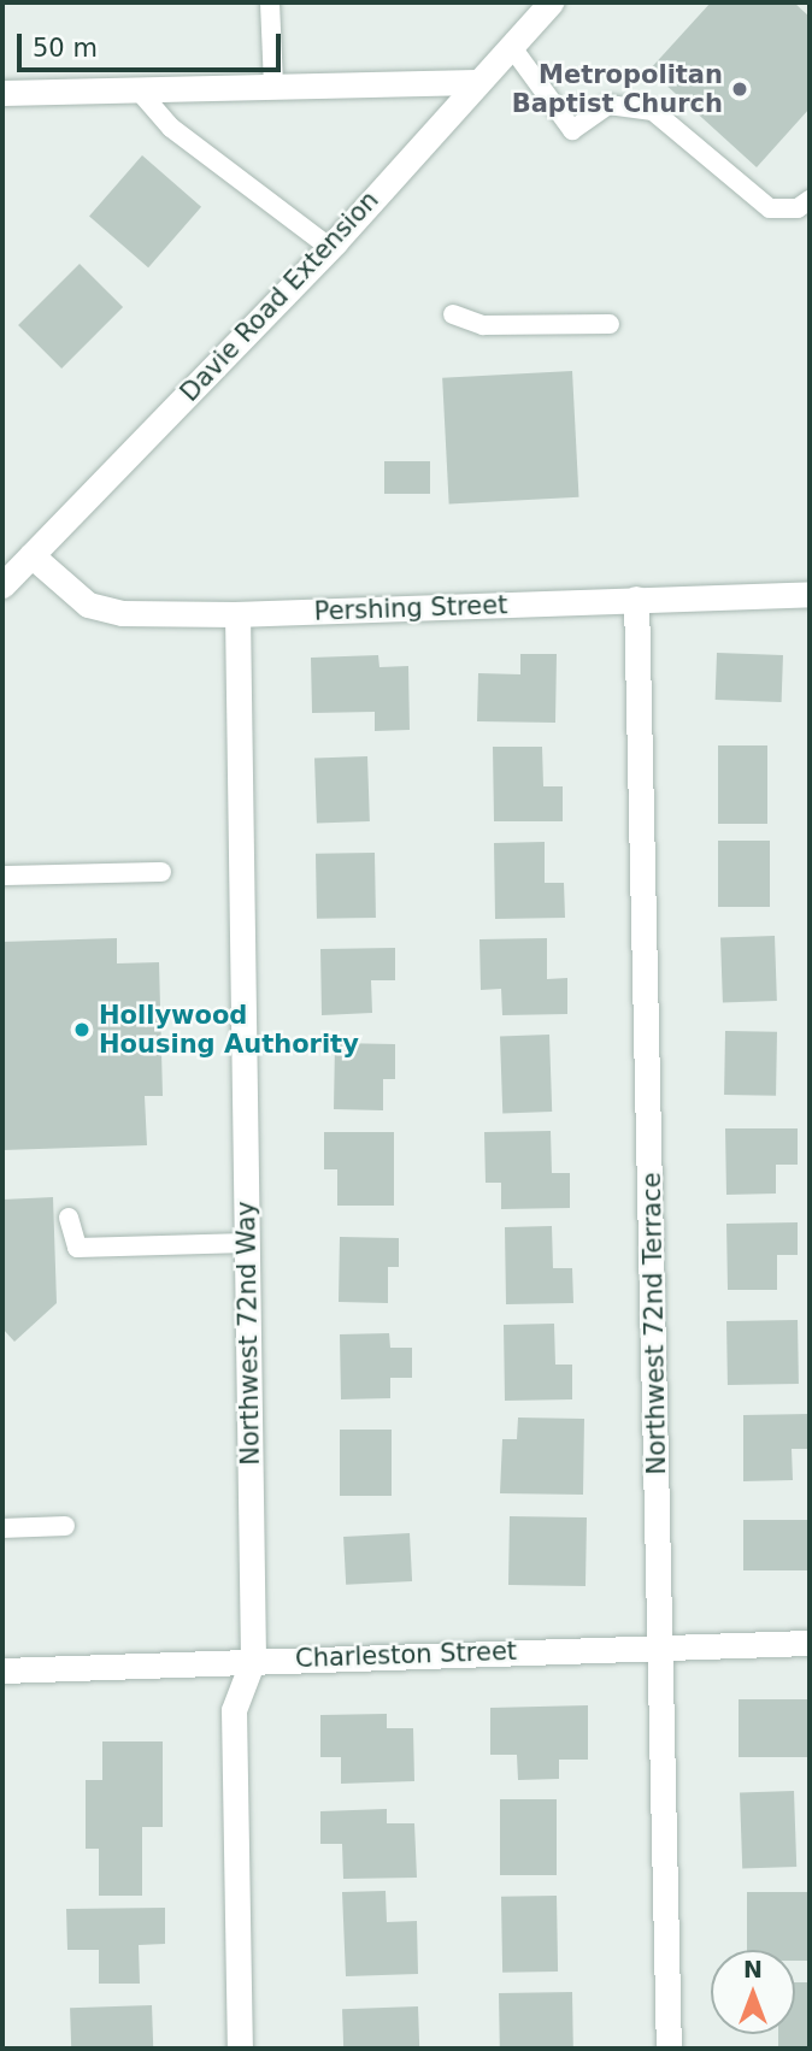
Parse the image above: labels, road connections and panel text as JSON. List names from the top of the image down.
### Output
{
  "streets": {
    "street": [
      "Davie Road Extension",
      "Pershing Street",
      "Northwest 72nd Terrace",
      "Northwest 72nd Way",
      "Charleston Street"
    ]
  },
  "crossings": [
    ["Davie Road Extension", "Pershing Street"],
    ["Pershing Street", "Northwest 72nd Terrace"],
    ["Pershing Street", "Northwest 72nd Way"],
    ["Northwest 72nd Terrace", "Charleston Street"],
    ["Northwest 72nd Way", "Charleston Street"]
  ],
  "places": ["Metropolitan Baptist Church", "Hollywood Housing Authority"],
  "scale_bar": "50 m",
  "north": "top"
}
